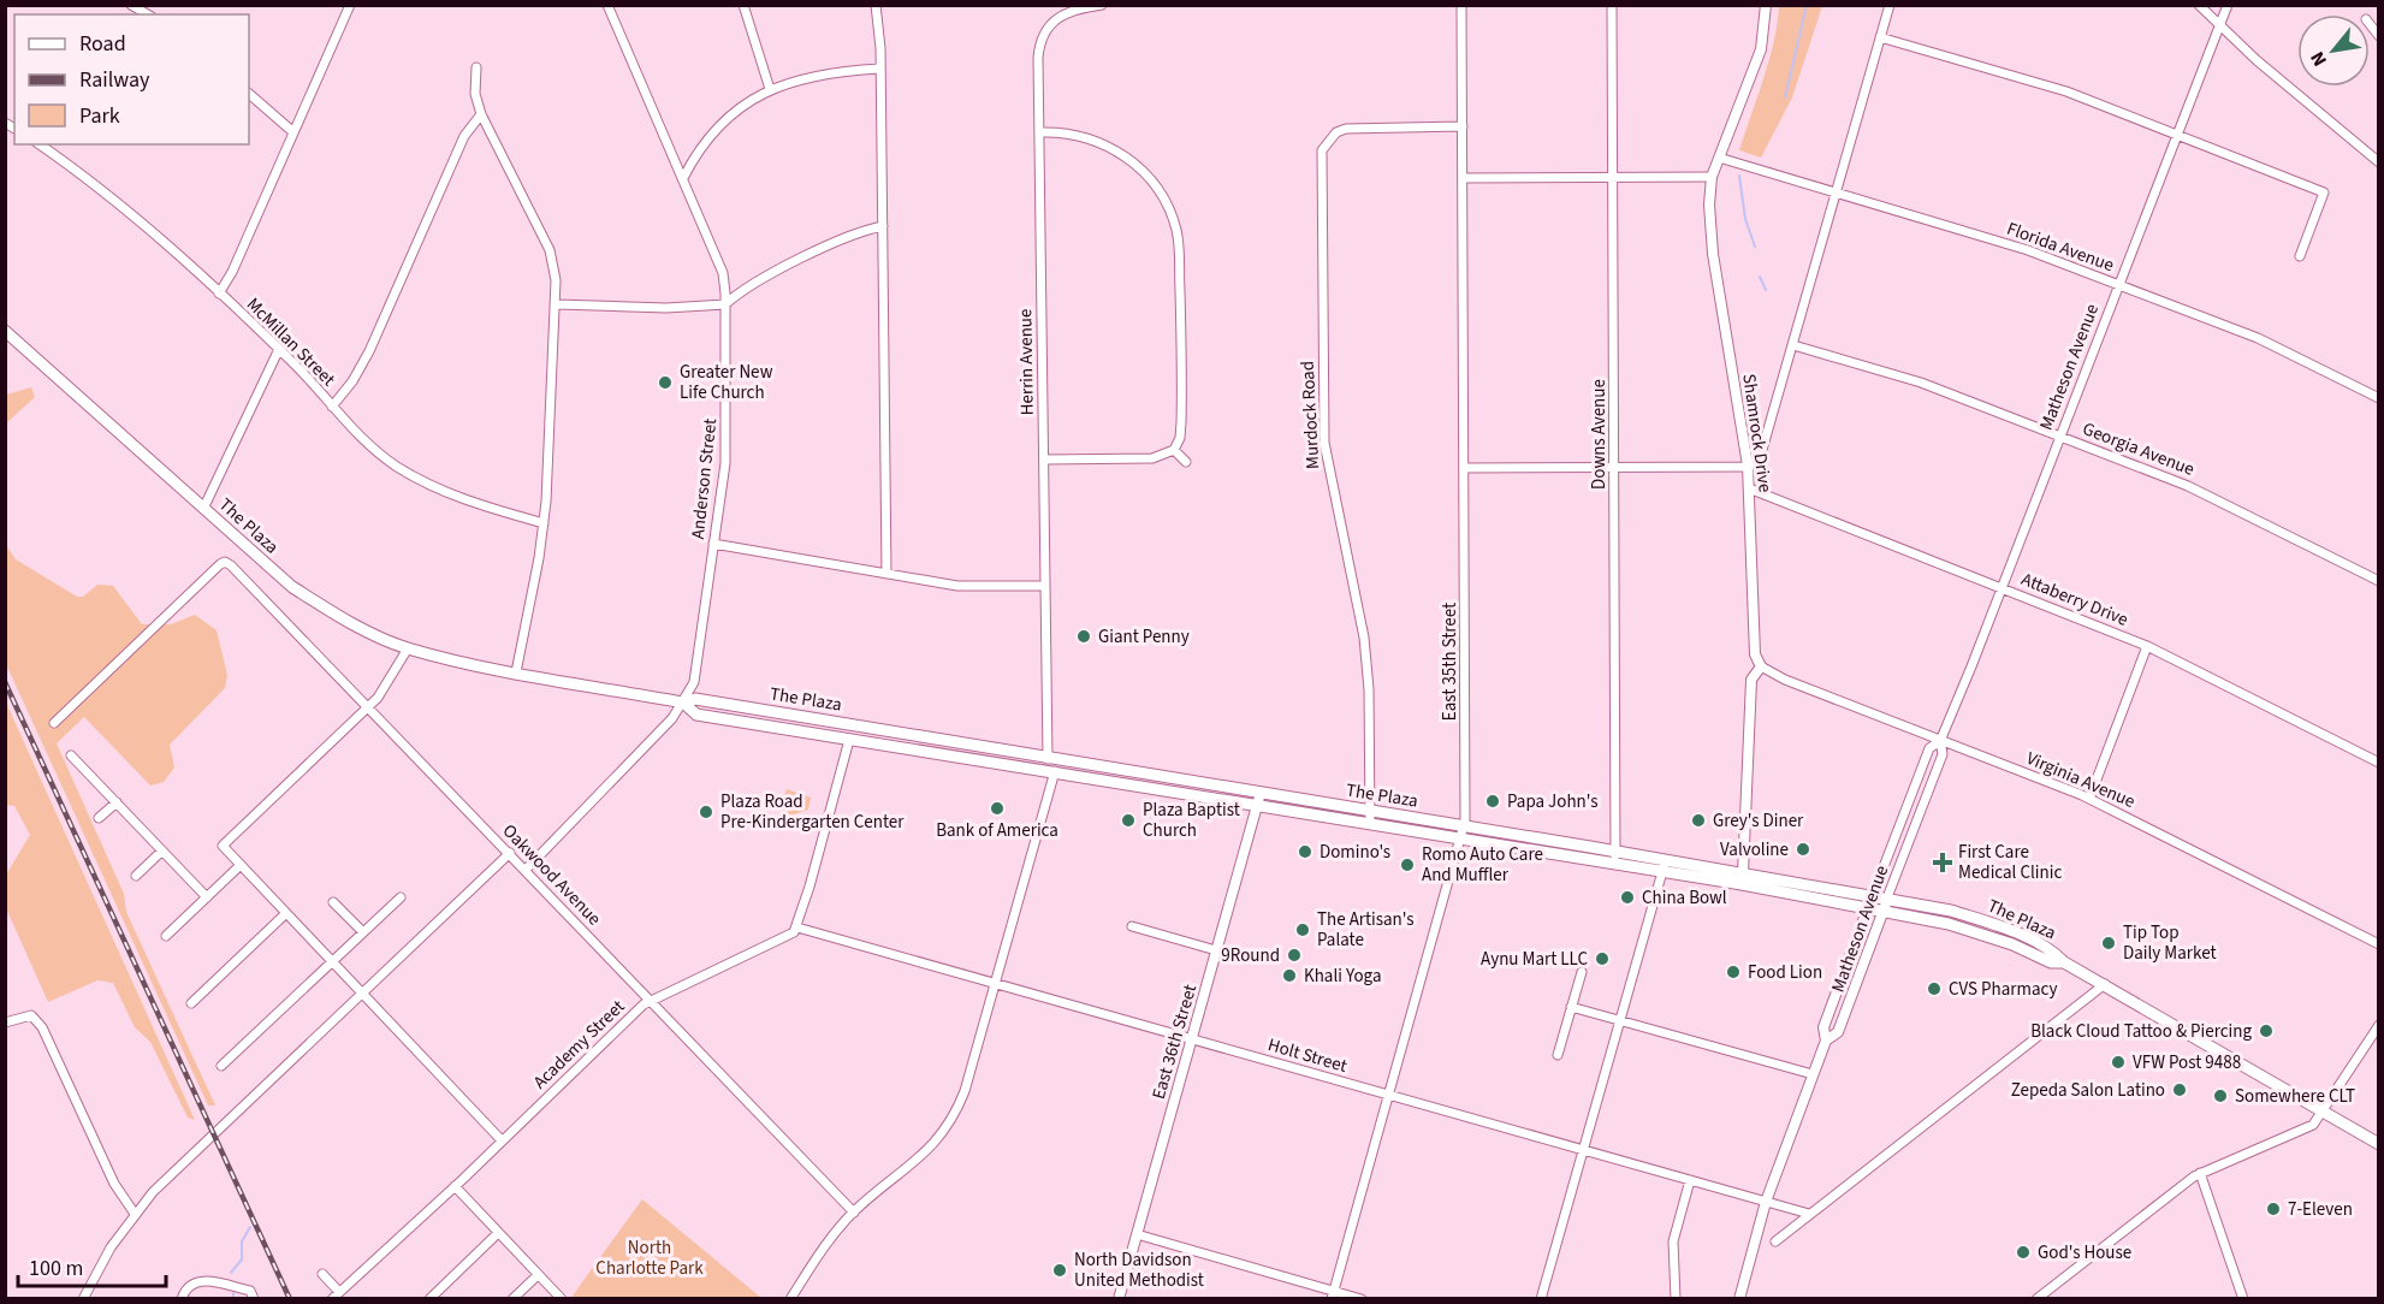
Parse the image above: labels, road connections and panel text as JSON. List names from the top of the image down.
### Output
{
  "streets": {
    "main road": ["The Plaza"],
    "street": [
      "Florida Avenue",
      "McMillan Street",
      "Herrin Avenue",
      "Matheson Avenue",
      "Murdock Road",
      "Shamrock Drive",
      "Downs Avenue",
      "Georgia Avenue",
      "Anderson Street",
      "Attaberry Drive",
      "East 35th Street",
      "Virginia Avenue",
      "Oakwood Avenue",
      "East 36th Street",
      "Academy Street",
      "Holt Street"
    ]
  },
  "crossings": [
    ["Florida Avenue", "Matheson Avenue"],
    ["Florida Avenue", "Shamrock Drive"],
    ["Herrin Avenue", "The Plaza"],
    ["Matheson Avenue", "Georgia Avenue"],
    ["Matheson Avenue", "The Plaza"],
    ["Matheson Avenue", "Attaberry Drive"],
    ["Matheson Avenue", "Virginia Avenue"],
    ["Matheson Avenue", "Holt Street"],
    ["Murdock Road", "The Plaza"],
    ["Murdock Road", "East 35th Street"],
    ["Shamrock Drive", "The Plaza"],
    ["Shamrock Drive", "Attaberry Drive"],
    ["Shamrock Drive", "Virginia Avenue"],
    ["Downs Avenue", "The Plaza"],
    ["Anderson Street", "The Plaza"],
    ["Anderson Street", "Oakwood Avenue"],
    ["The Plaza", "East 35th Street"],
    ["The Plaza", "East 36th Street"],
    ["East 35th Street", "Holt Street"],
    ["Oakwood Avenue", "Academy Street"],
    ["East 36th Street", "Holt Street"],
    ["Academy Street", "Holt Street"]
  ],
  "parks": ["North Charlotte Park"],
  "places": {
    "other": [
      "Greater New Life Church",
      "Giant Penny",
      "Papa John's",
      "Bank of America",
      "Plaza Road Pre-Kindergarten Center",
      "Plaza Baptist Church",
      "Grey's Diner",
      "Valvoline",
      "Domino's",
      "Romo Auto Care And Muffler",
      "China Bowl",
      "The Artisan's Palate",
      "Tip Top Daily Market",
      "9Round",
      "Aynu Mart LLC",
      "Food Lion",
      "Khali Yoga",
      "CVS Pharmacy",
      "Black Cloud Tattoo & Piercing",
      "VFW Post 9488",
      "Zepeda Salon Latino",
      "Somewhere CLT",
      "7-Eleven",
      "God's House",
      "North Davidson United Methodist"
    ],
    "health": ["First Care Medical Clinic"]
  },
  "legend": ["Road", "Railway", "Park"],
  "scale_bar": "100 m",
  "north": "bottom left"
}
